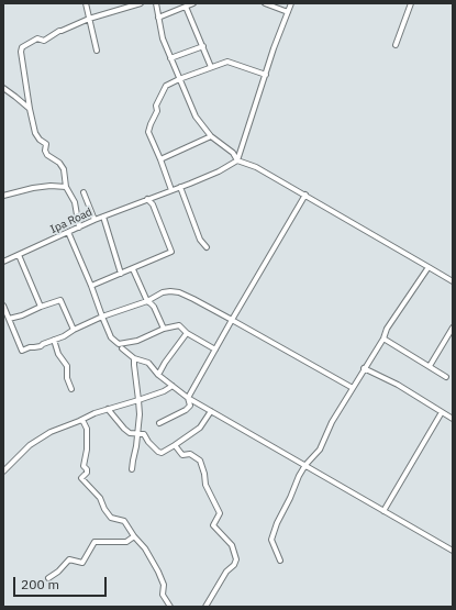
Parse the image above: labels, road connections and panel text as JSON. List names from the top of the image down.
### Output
{
  "streets": {
    "street": ["Ipa Road"]
  },
  "scale_bar": "200 m"
}
